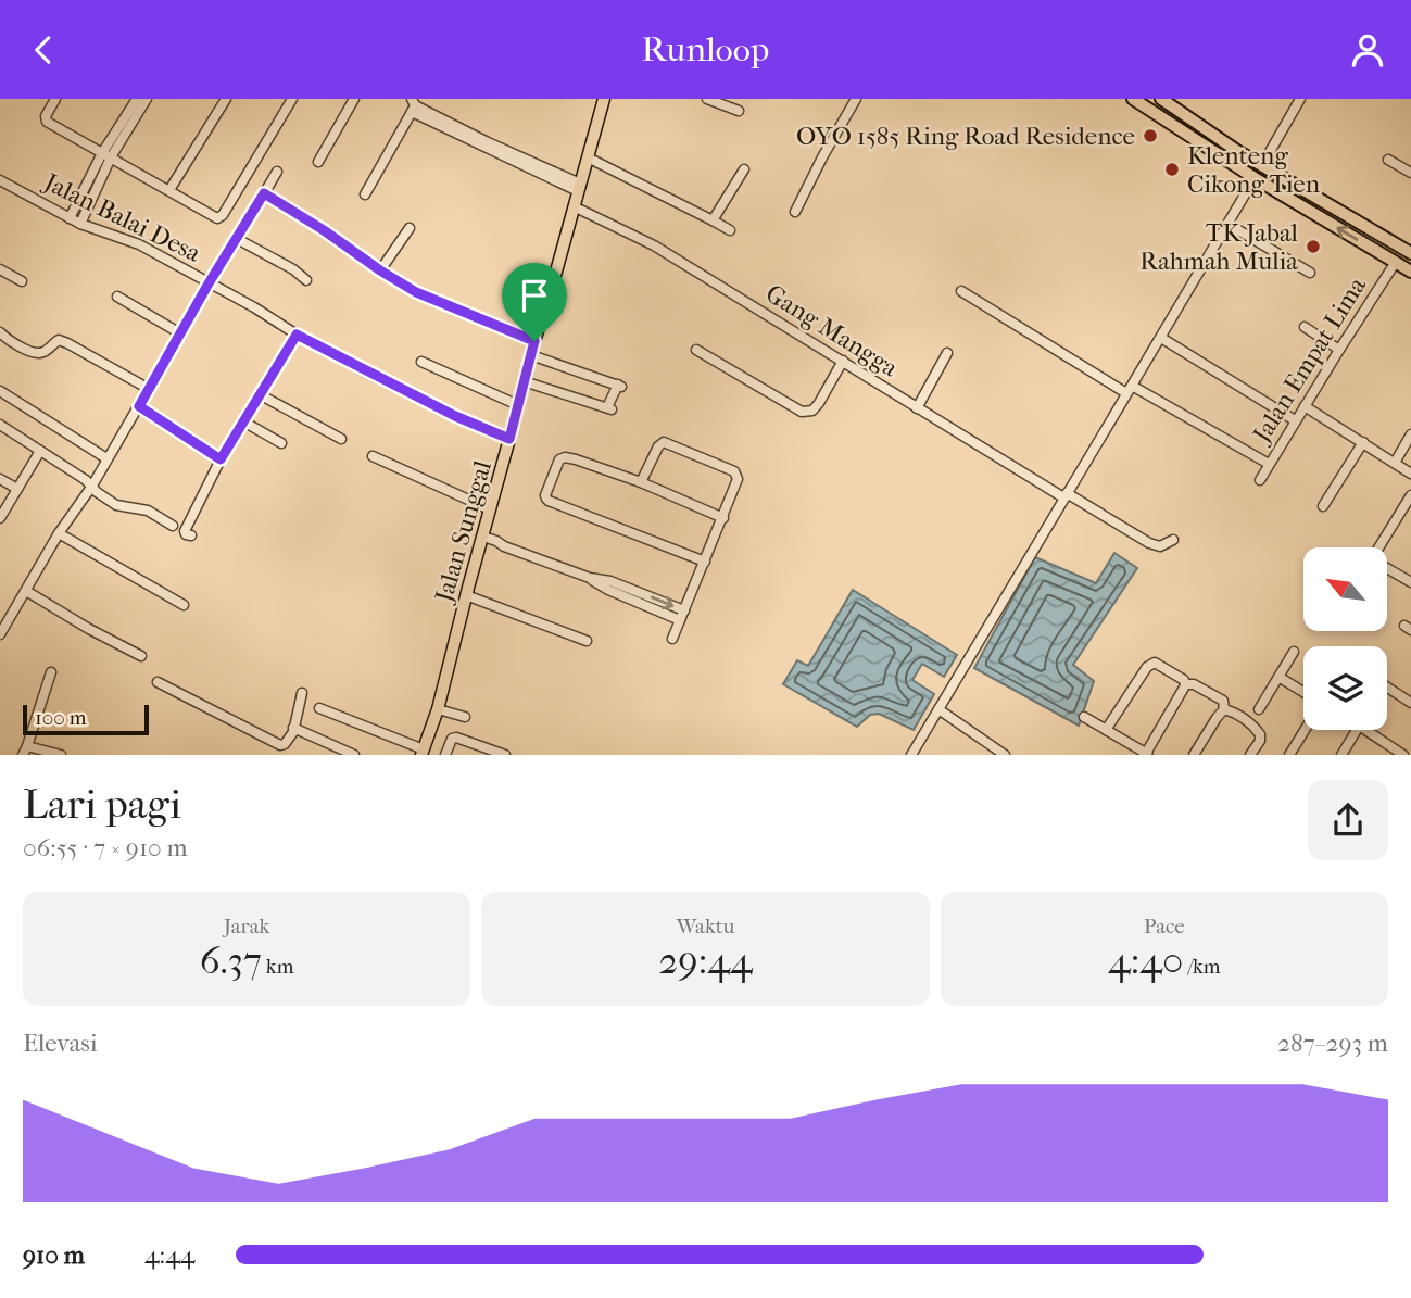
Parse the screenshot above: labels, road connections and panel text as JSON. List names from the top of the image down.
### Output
{
  "streets": {
    "main road": ["Jalan Sunggal"],
    "street": ["Jalan Balai Desa", "Gang Mangga", "Jalan Empat Lima"]
  },
  "crossings": [
    ["Jalan Balai Desa", "Jalan Sunggal"],
    ["Gang Mangga", "Jalan Sunggal"]
  ],
  "places": ["OYO 1585 Ring Road Residence", "Klenteng Cikong Tien", "TK Jabal Rahmah Mulia"],
  "scale_bar": "100 m",
  "north": "top left",
  "page": {
    "header": "Runloop",
    "scale": "100 m",
    "heading": ["Lari pagi", "06:55 · 7 × 910 m"],
    "stats": [
      ["Jarak", "6.37 km"],
      ["Waktu", "29:44"],
      ["Pace", "4:40 /km"]
    ],
    "chart": ["Elevasi", "287–293 m"],
    "list": [
      {
        "name": "910 m",
        "note": "4:44"
      }
    ]
  }
}
